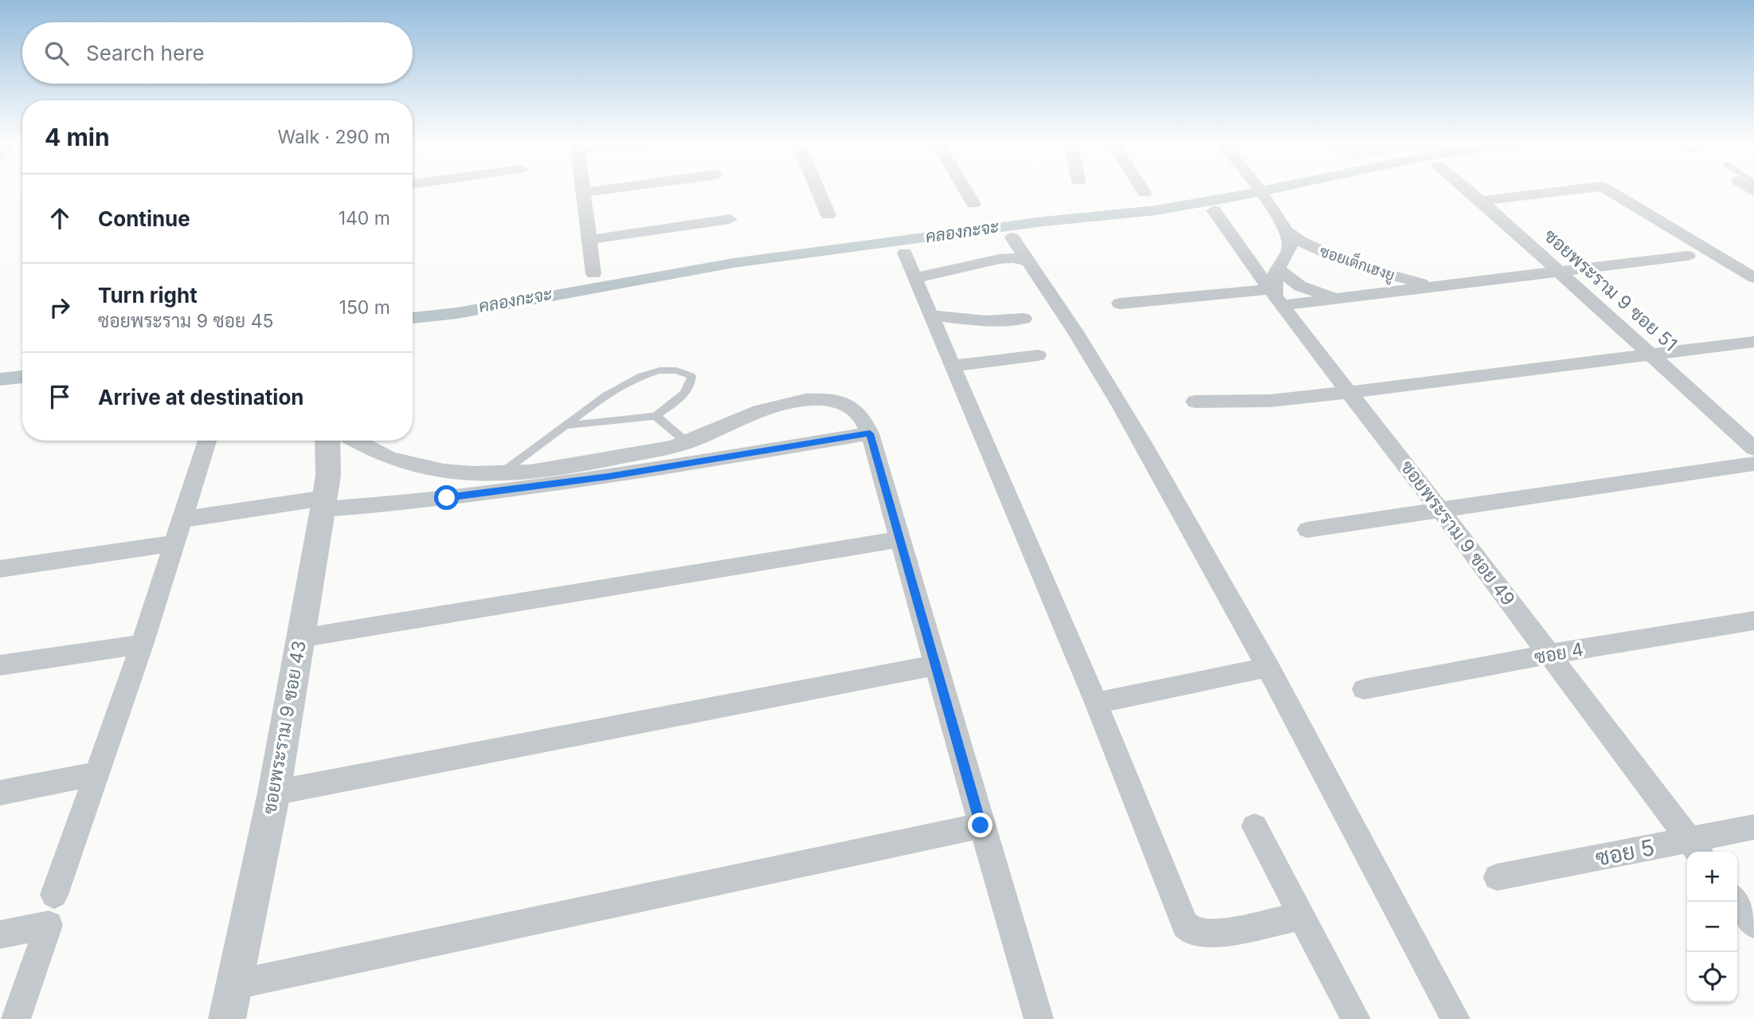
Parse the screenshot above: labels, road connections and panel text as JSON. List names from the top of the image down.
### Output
{
  "streets": {
    "street": [
      "ซอยเต็กเฮงยู",
      "ซอยพระราม 9 ซอย 51",
      "ซอยพระราม 9 ซอย 49",
      "ซอย 4",
      "ซอยพระราม 9 ซอย 43",
      "ซอย 5"
    ]
  },
  "crossings": [
    ["ซอยพระราม 9 ซอย 49", "ซอย 4"],
    ["ซอยพระราม 9 ซอย 49", "ซอย 5"]
  ],
  "water": ["คลองกะจะ"],
  "page": {
    "search": "Search here",
    "heading": ["4 min", "Walk · 290 m"],
    "list": [
      ["Continue", "140 m"],
      ["Turn right", "ซอยพระราม 9 ซอย 45", "150 m"],
      "Arrive at destination"
    ],
    "map_buttons": ["+", "−"]
  }
}
